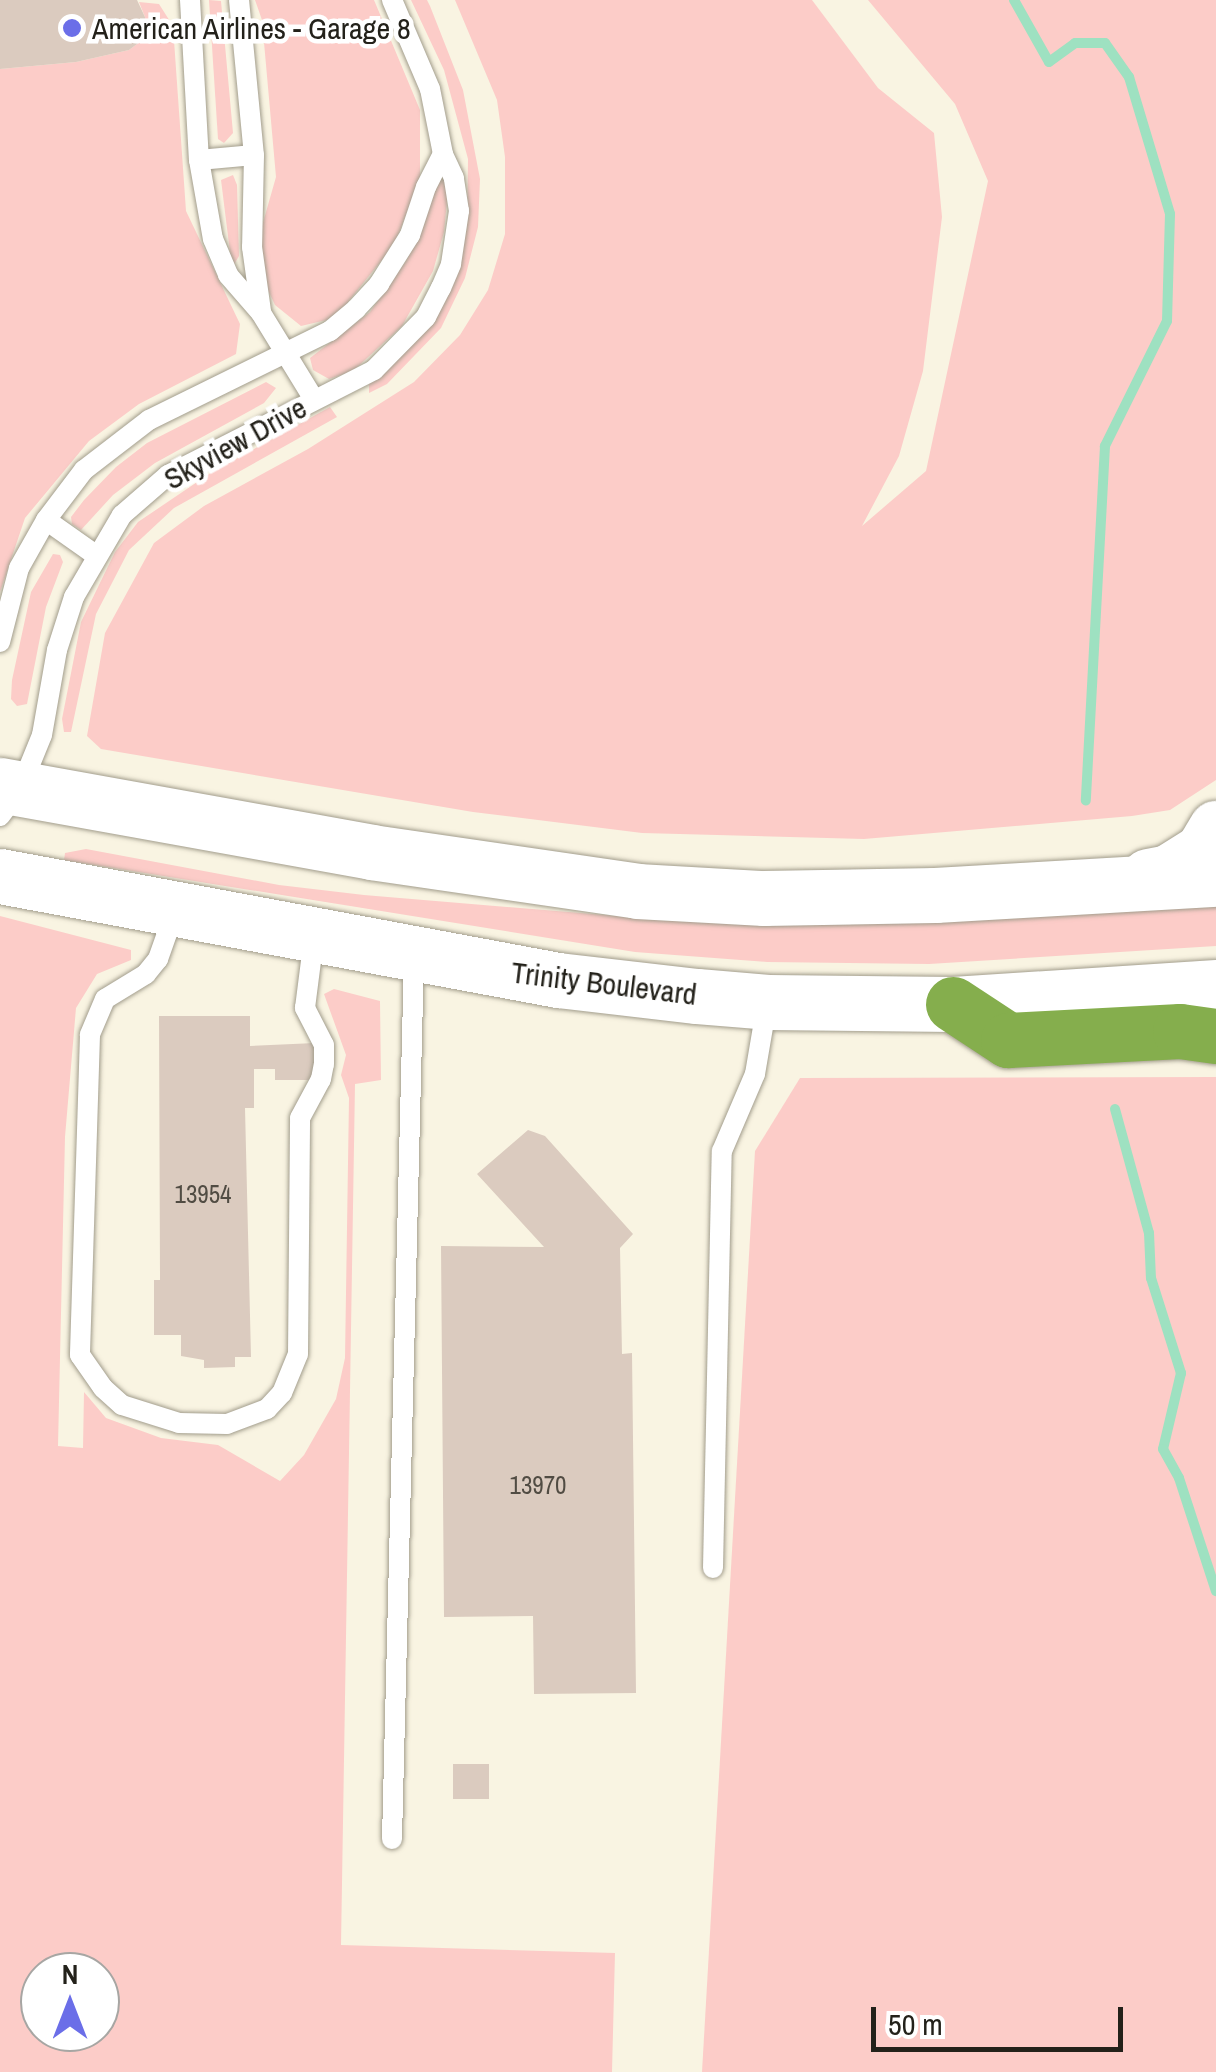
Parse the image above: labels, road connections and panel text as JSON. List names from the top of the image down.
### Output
{
  "streets": {
    "main road": ["Trinity Boulevard"],
    "lane": ["Skyview Drive"]
  },
  "places": ["American Airlines - Garage 8"],
  "house_numbers": ["13954", "13970"],
  "scale_bar": "50 m",
  "north": "top"
}
